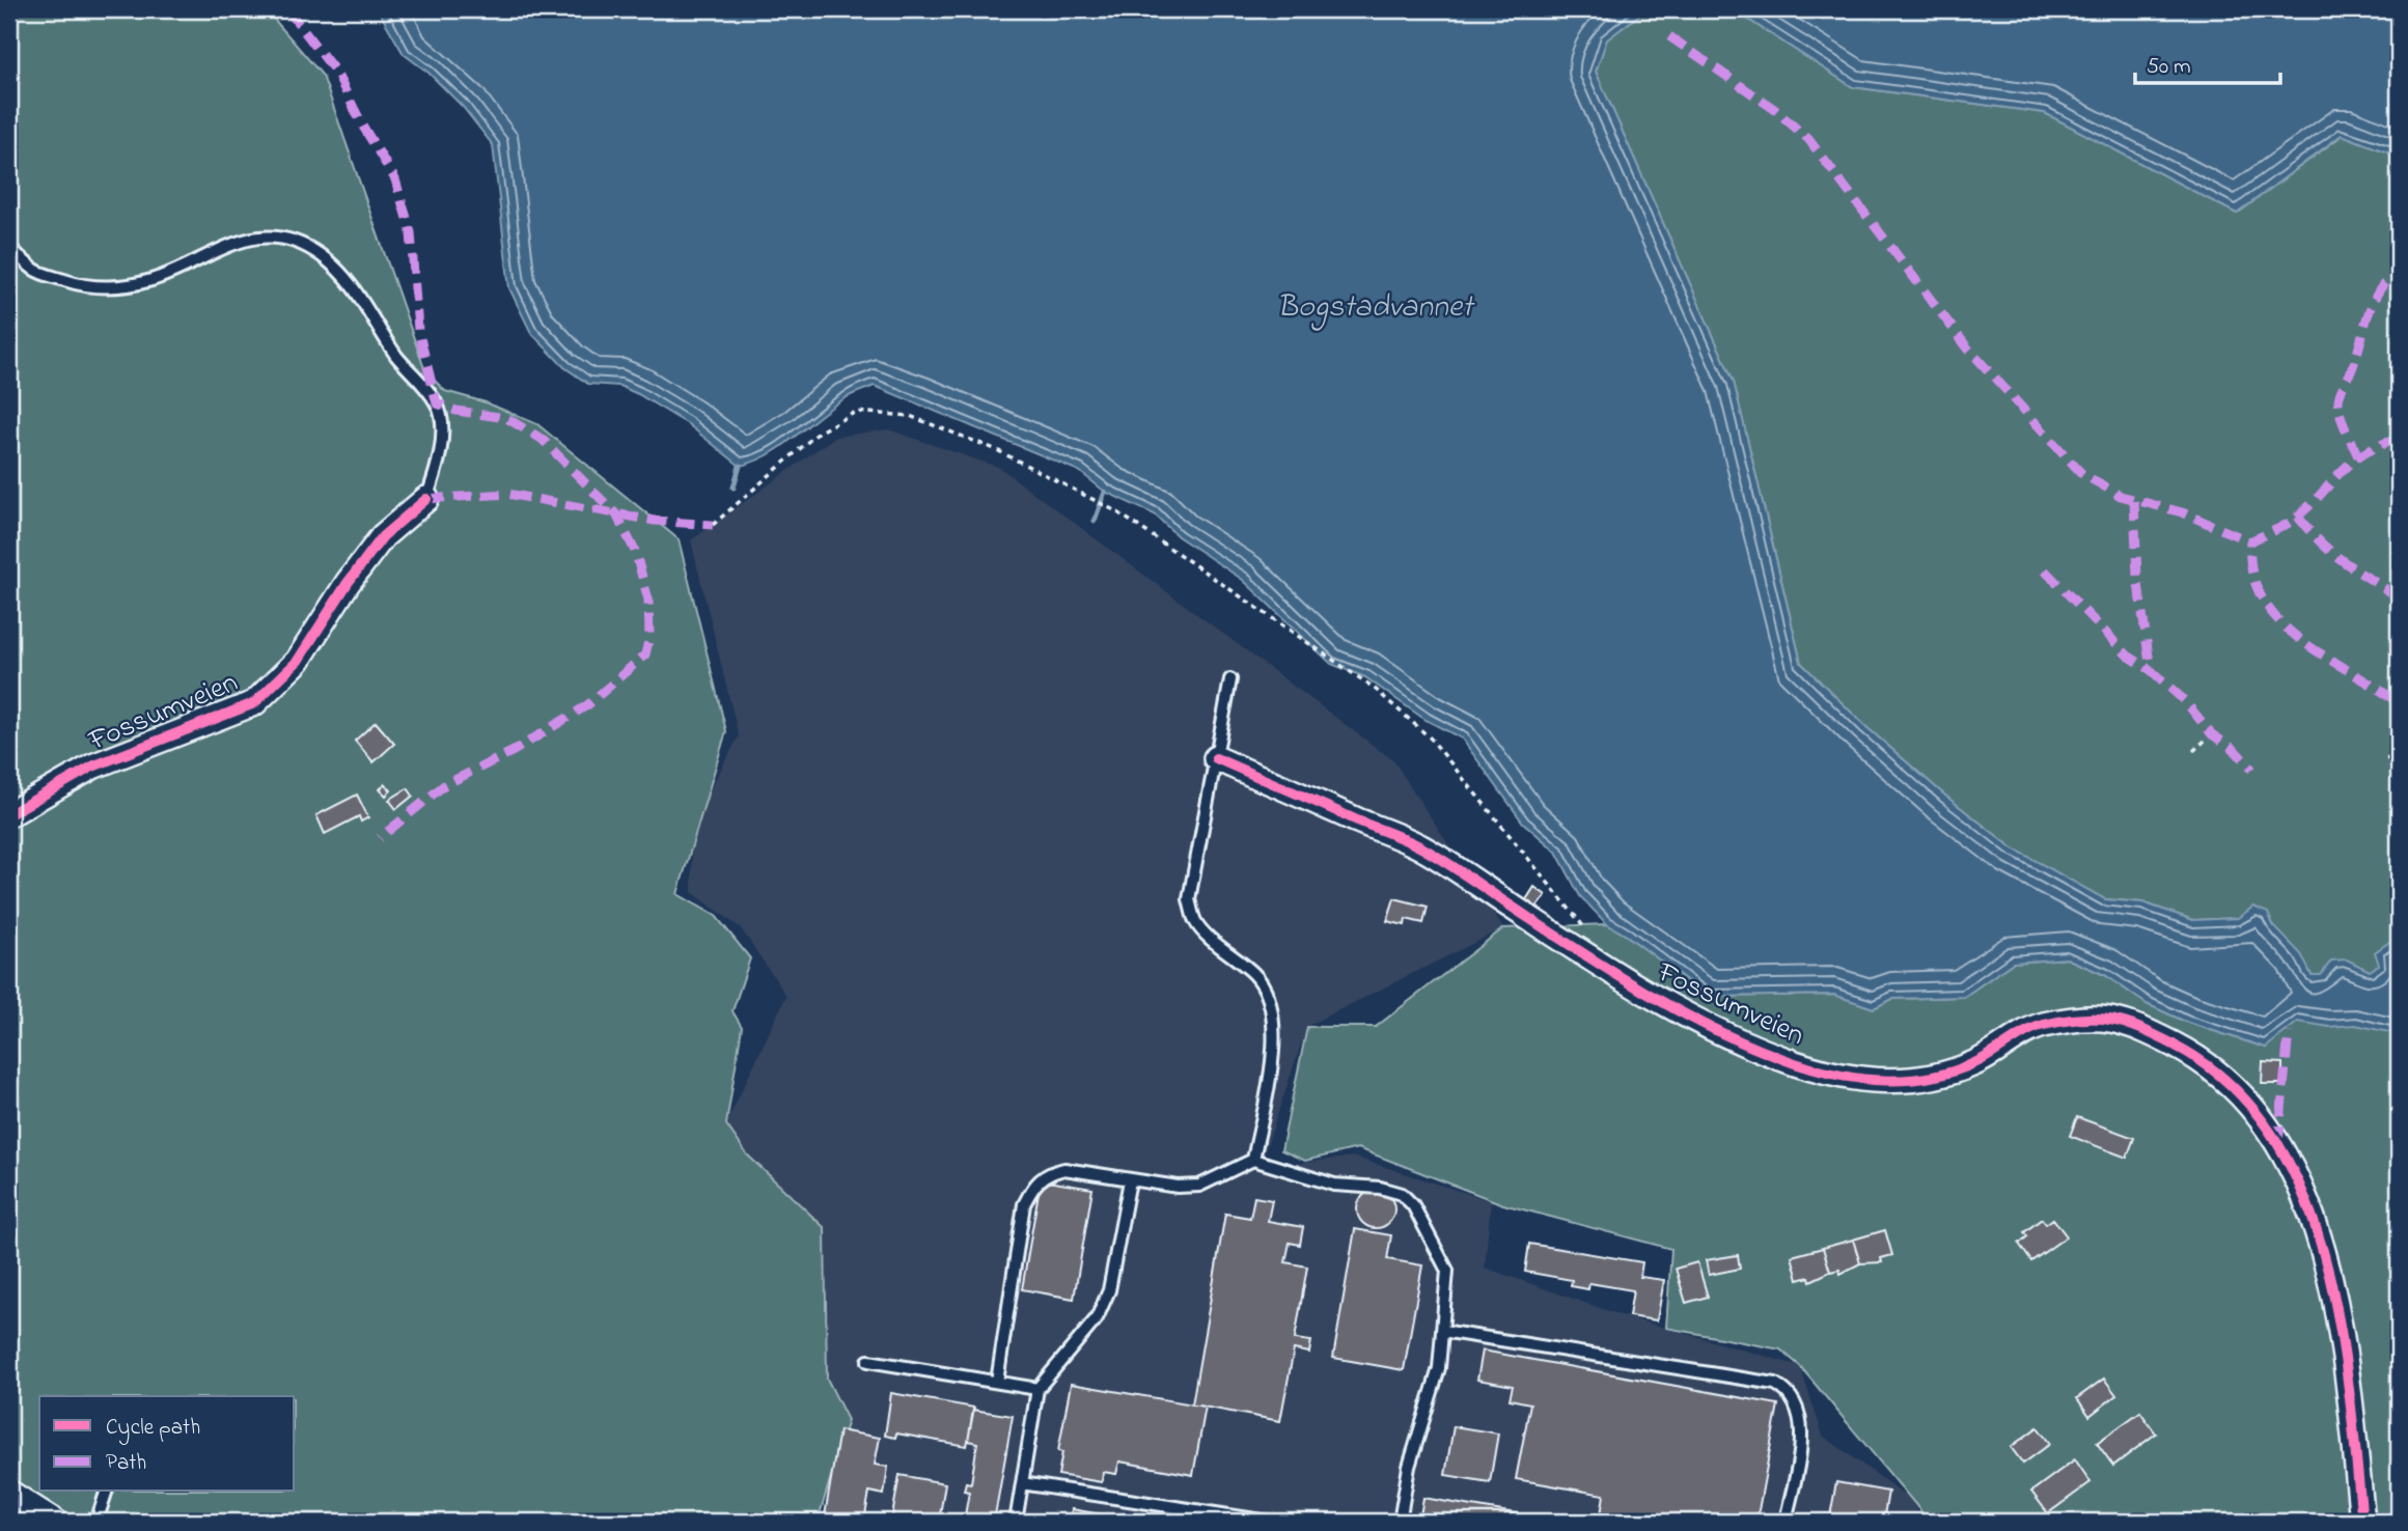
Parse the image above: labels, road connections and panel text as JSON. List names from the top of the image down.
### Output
{
  "streets": {
    "street": ["Fossumveien"]
  },
  "water": ["Bogstadvannet"],
  "legend": ["Cycle path", "Path"],
  "scale_bar": "50 m"
}
